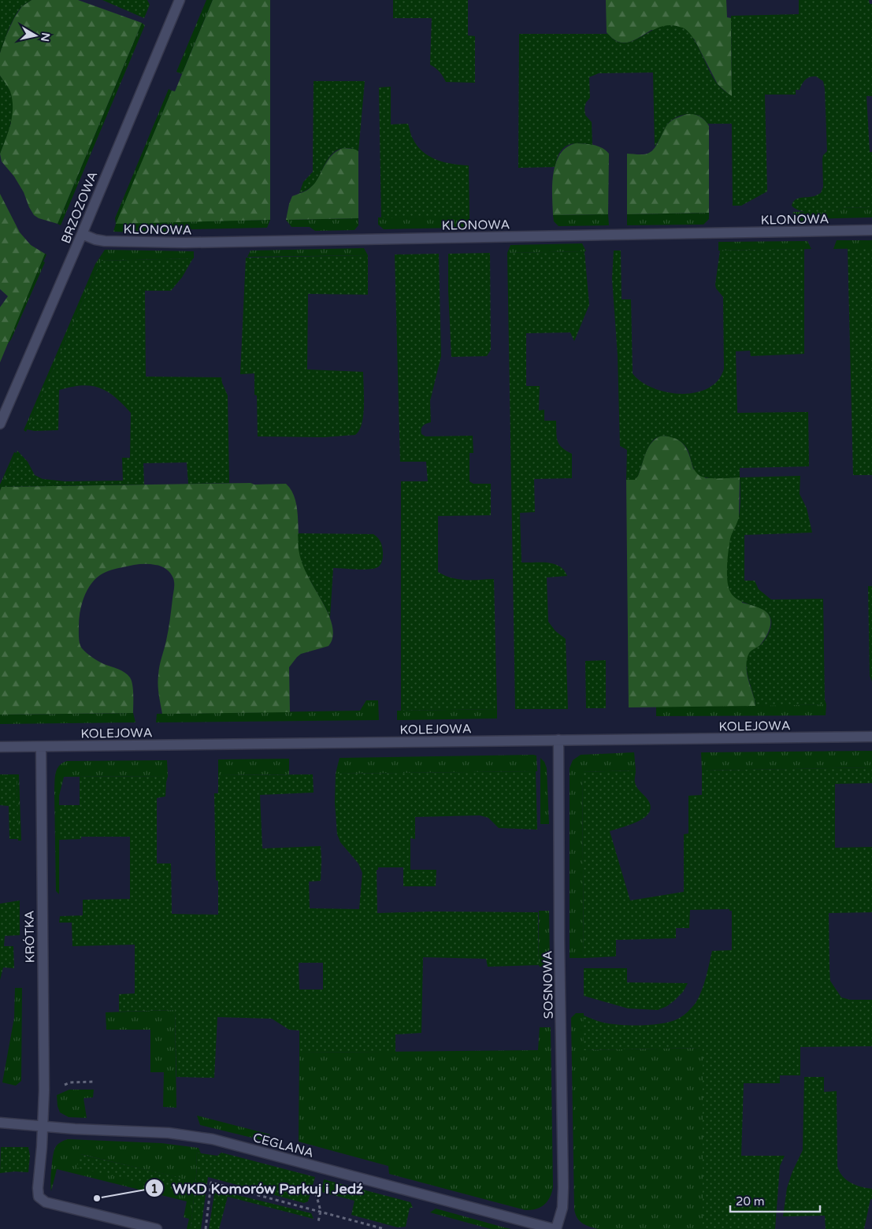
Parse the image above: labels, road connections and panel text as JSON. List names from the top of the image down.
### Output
{
  "streets": {
    "street": [
      "BRZOZOWA",
      "KLONOWA",
      "KOLEJOWA",
      "KRÓTKA",
      "SOSNOWA",
      "CEGLANA"
    ]
  },
  "crossings": [
    ["BRZOZOWA", "KLONOWA"],
    ["KOLEJOWA", "KRÓTKA"],
    ["KOLEJOWA", "SOSNOWA"],
    ["KRÓTKA", "CEGLANA"],
    ["SOSNOWA", "CEGLANA"]
  ],
  "places": ["WKD Komorów Parkuj i Jedź"],
  "scale_bar": "20 m",
  "north": "right"
}
